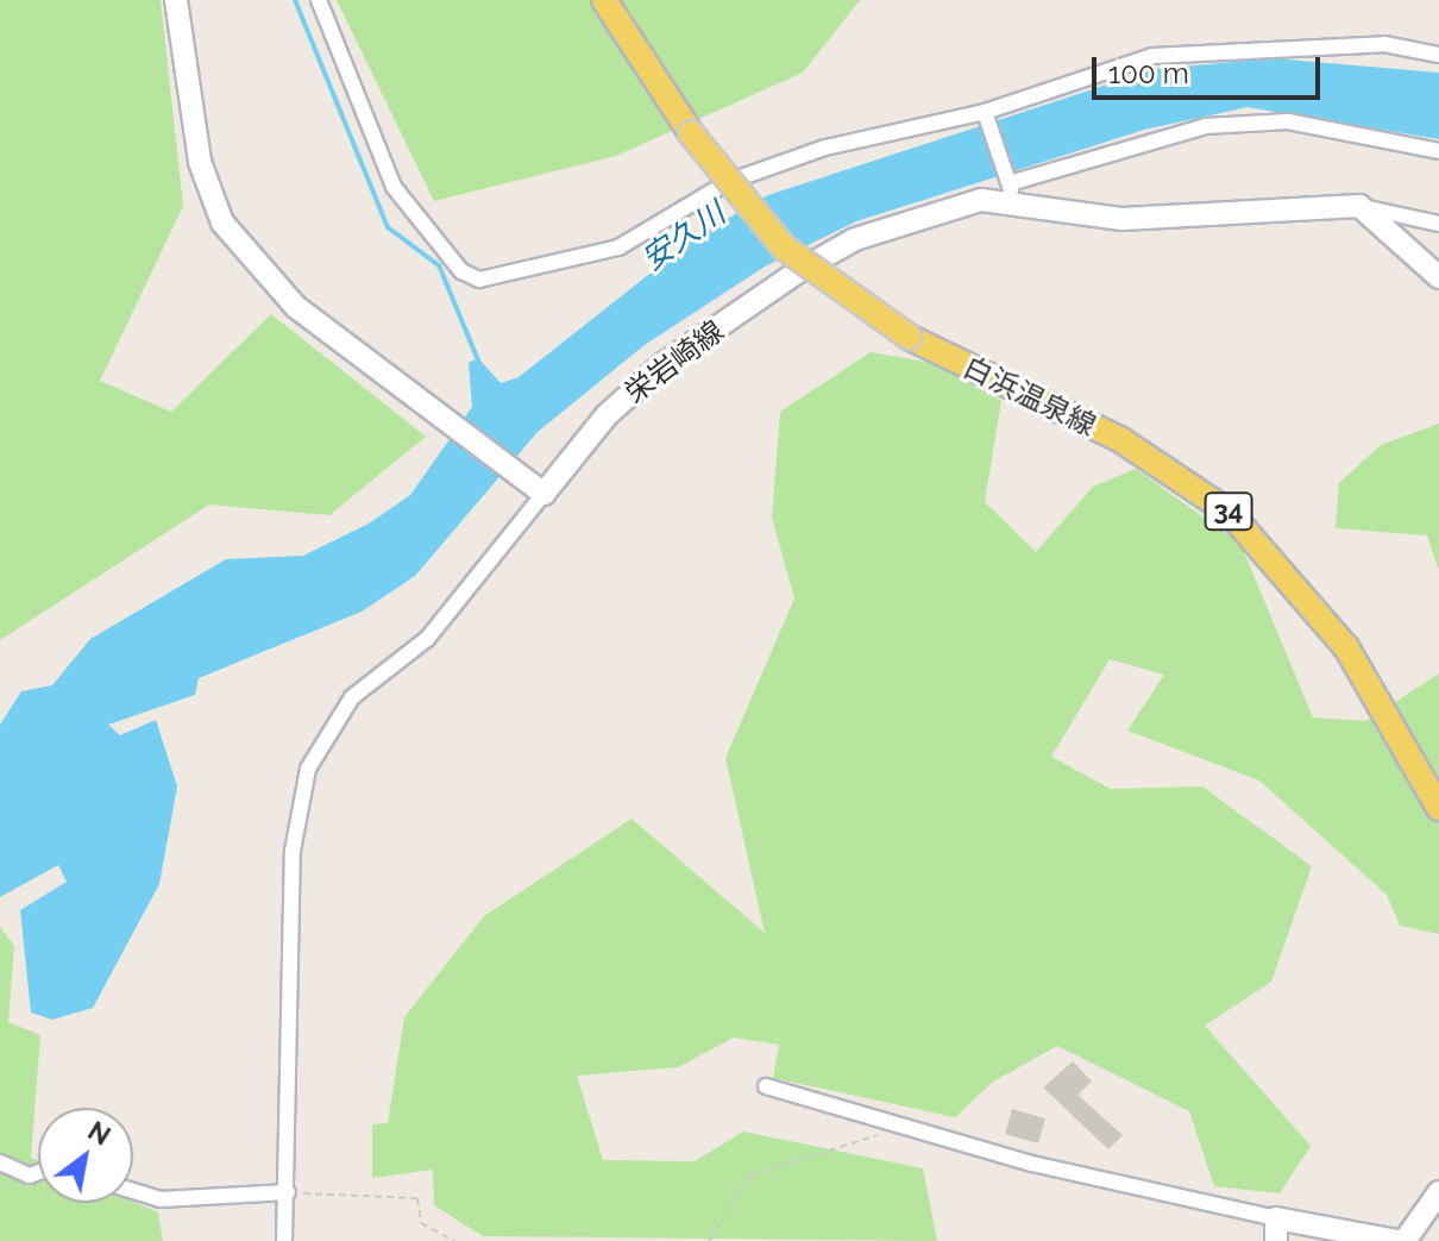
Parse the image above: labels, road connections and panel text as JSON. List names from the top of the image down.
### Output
{
  "streets": {
    "main road": ["栄岩崎線", "白浜温泉線", "34"]
  },
  "water": ["安久川"],
  "scale_bar": "100 m",
  "north": "top right"
}
